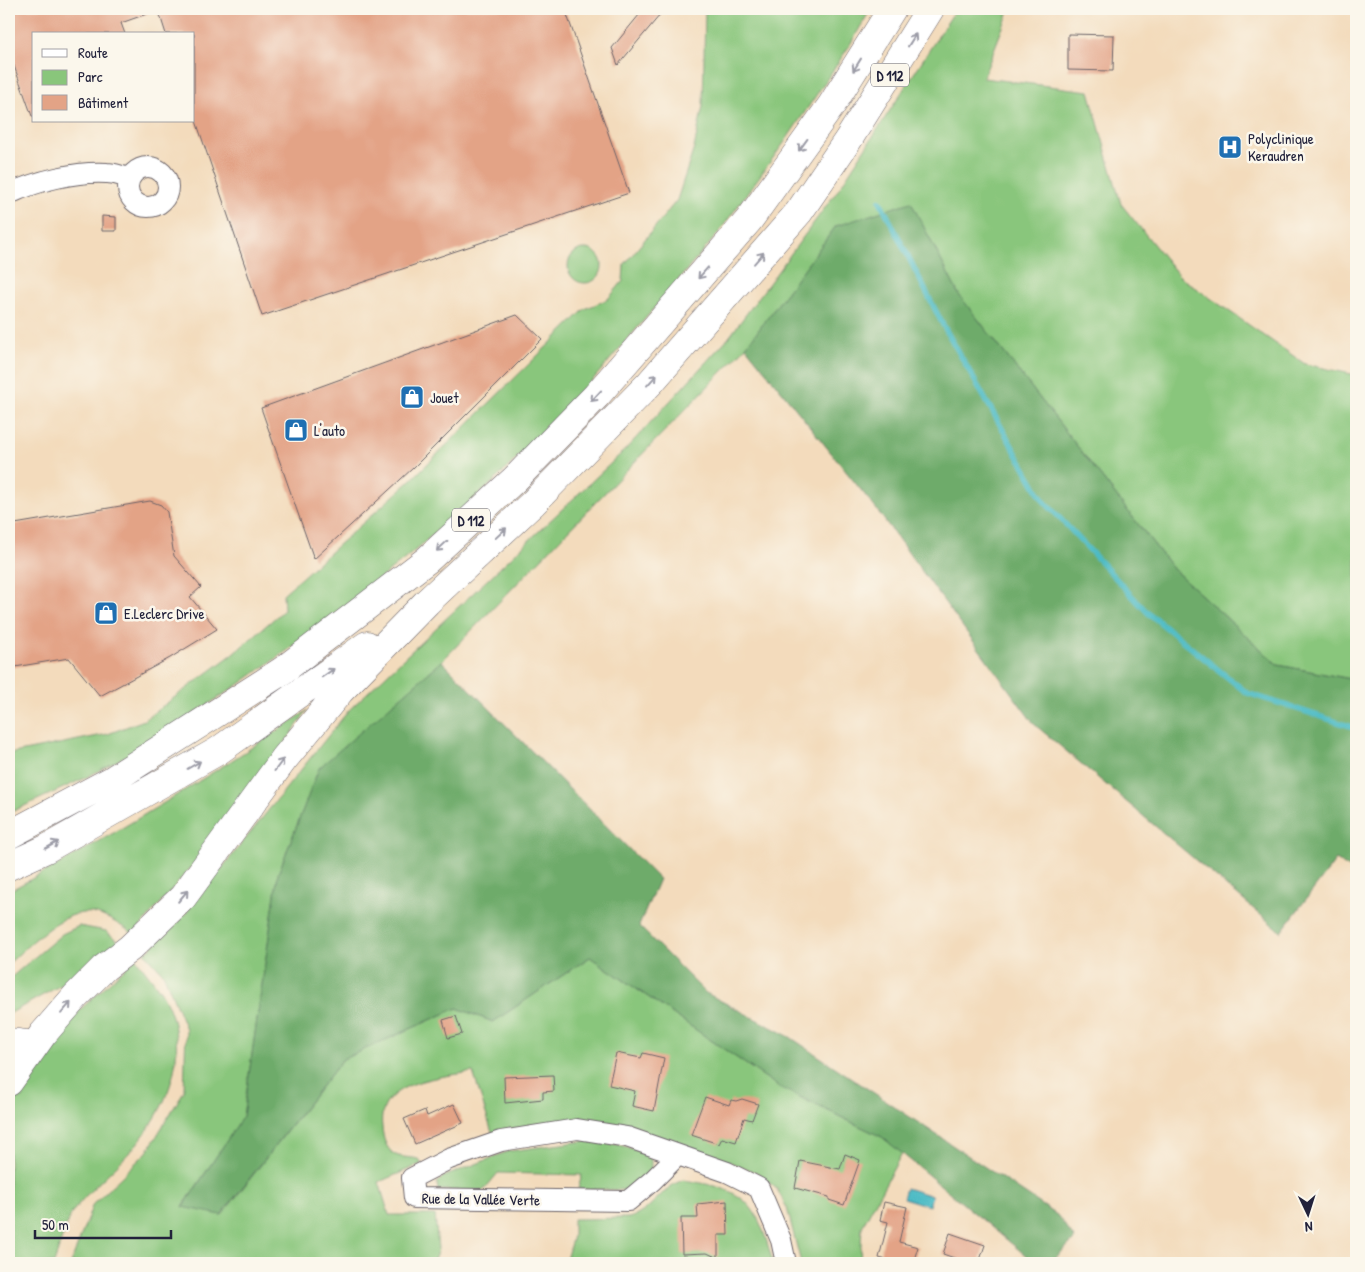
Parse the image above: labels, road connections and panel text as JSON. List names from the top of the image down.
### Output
{
  "streets": {
    "highway": ["D 112"],
    "street": ["Rue de la Vallée Verte"]
  },
  "places": {
    "hospital": ["Polyclinique Keraudren"],
    "shop": ["Jouet", "L'auto", "E.Leclerc Drive"]
  },
  "legend": ["Route", "Parc", "Bâtiment"],
  "scale_bar": "50 m",
  "north": "bottom"
}
